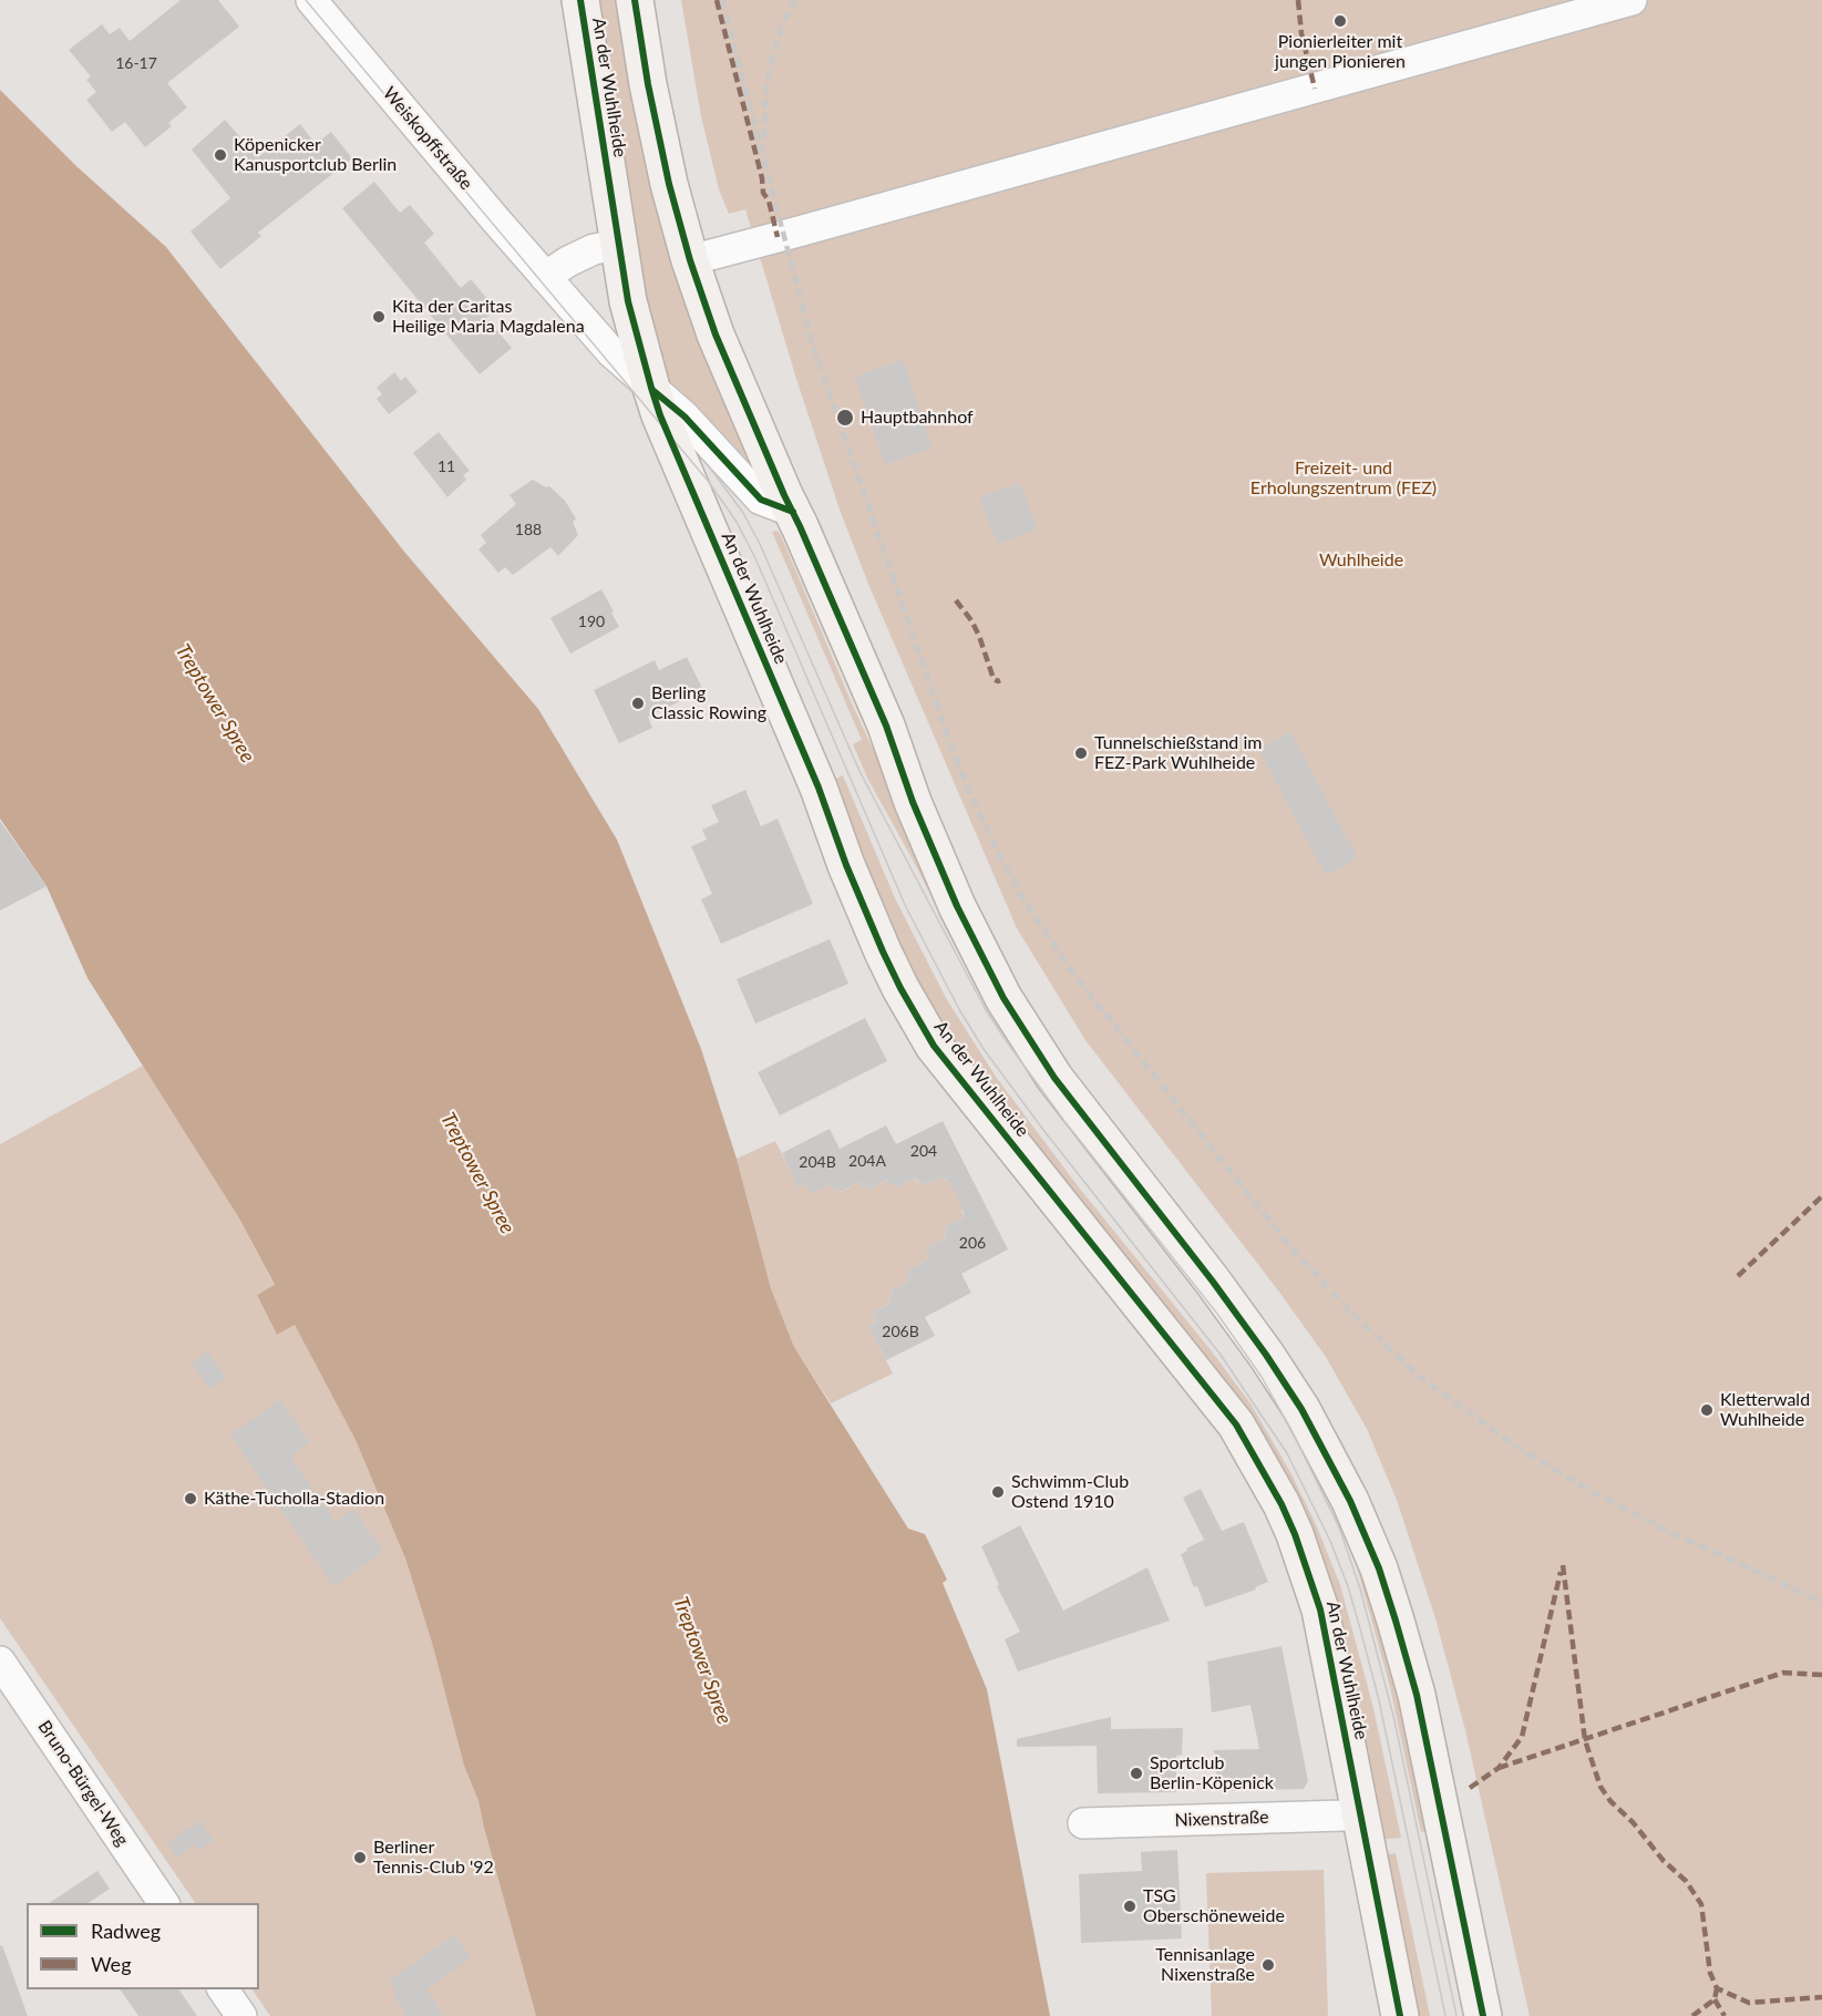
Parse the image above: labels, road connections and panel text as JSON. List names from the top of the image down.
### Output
{
  "streets": {
    "main road": ["An der Wuhlheide"],
    "street": ["Weiskopffstraße", "Bruno-Bürgel-Weg", "Nixenstraße"]
  },
  "crossings": [
    ["An der Wuhlheide", "Weiskopffstraße"],
    ["An der Wuhlheide", "Nixenstraße"]
  ],
  "water": ["Treptower Spree"],
  "parks": ["Freizeit- und Erholungszentrum (FEZ)", "Wuhlheide"],
  "places": [
    "Pionierleiter mit jungen Pionieren",
    "Köpenicker Kanusportclub Berlin",
    "Kita der Caritas Heilige Maria Magdalena",
    "Hauptbahnhof",
    "Berling Classic Rowing",
    "Tunnelschießstand im FEZ-Park Wuhlheide",
    "Kletterwald Wuhlheide",
    "Schwimm-Club Ostend 1910",
    "Käthe-Tucholla-Stadion",
    "Sportclub Berlin-Köpenick",
    "Berliner Tennis-Club '92",
    "TSG Oberschöneweide",
    "Tennisanlage Nixenstraße"
  ],
  "house_numbers": [
    "16-17",
    "11",
    "188",
    "190",
    "204",
    "204A",
    "204B",
    "206",
    "206B"
  ],
  "legend": ["Radweg", "Weg"]
}
